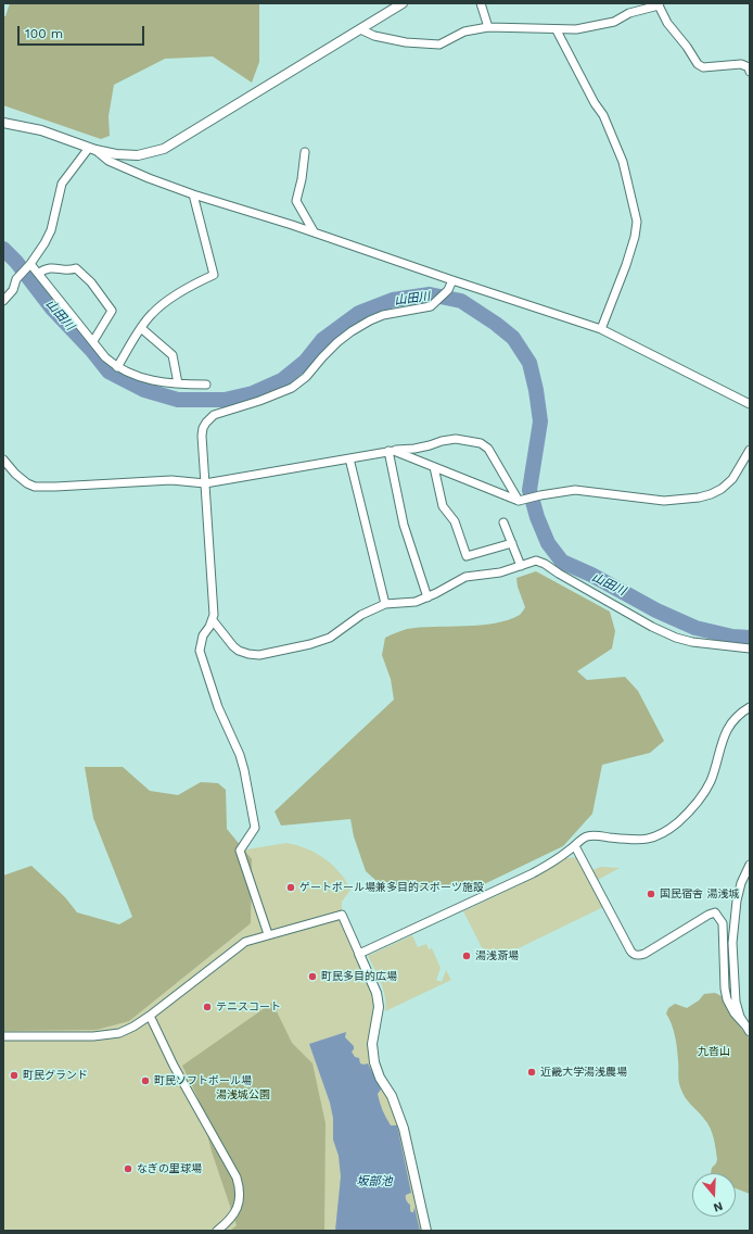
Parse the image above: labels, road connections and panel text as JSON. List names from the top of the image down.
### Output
{
  "water": ["山田川", "坂部池"],
  "parks": ["九沓山", "湯浅城公園"],
  "places": [
    "ゲートボール場兼多目的スポーツ施設",
    "国民宿舎 湯浅城",
    "湯浅斎場",
    "町民多目的広場",
    "テニスコート",
    "近畿大学湯浅農場",
    "町民グランド",
    "町民ソフトボール場",
    "なぎの里球場"
  ],
  "scale_bar": "100 m",
  "north": "bottom"
}
